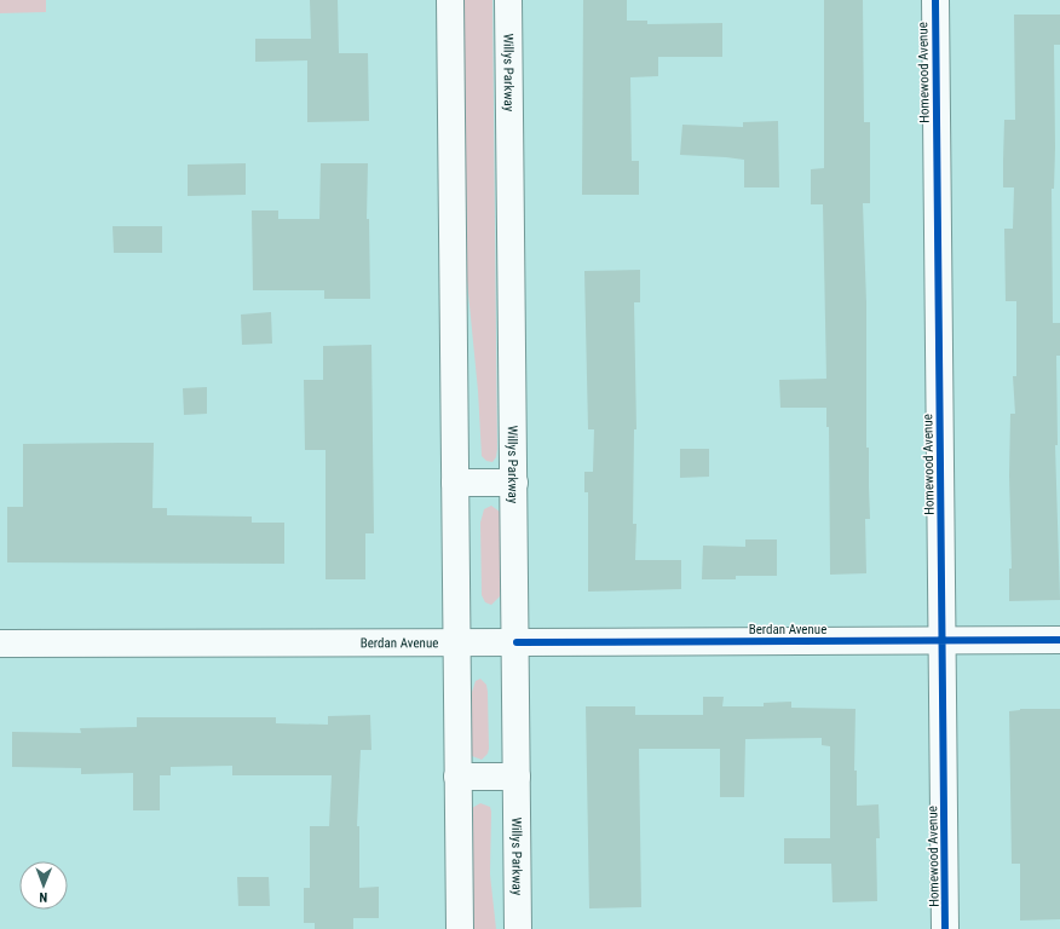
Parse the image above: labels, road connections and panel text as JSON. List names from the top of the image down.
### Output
{
  "streets": {
    "main road": ["Willys Parkway", "Homewood Avenue", "Berdan Avenue"]
  },
  "crossings": [
    ["Willys Parkway", "Berdan Avenue"],
    ["Homewood Avenue", "Berdan Avenue"]
  ],
  "north": "bottom"
}
